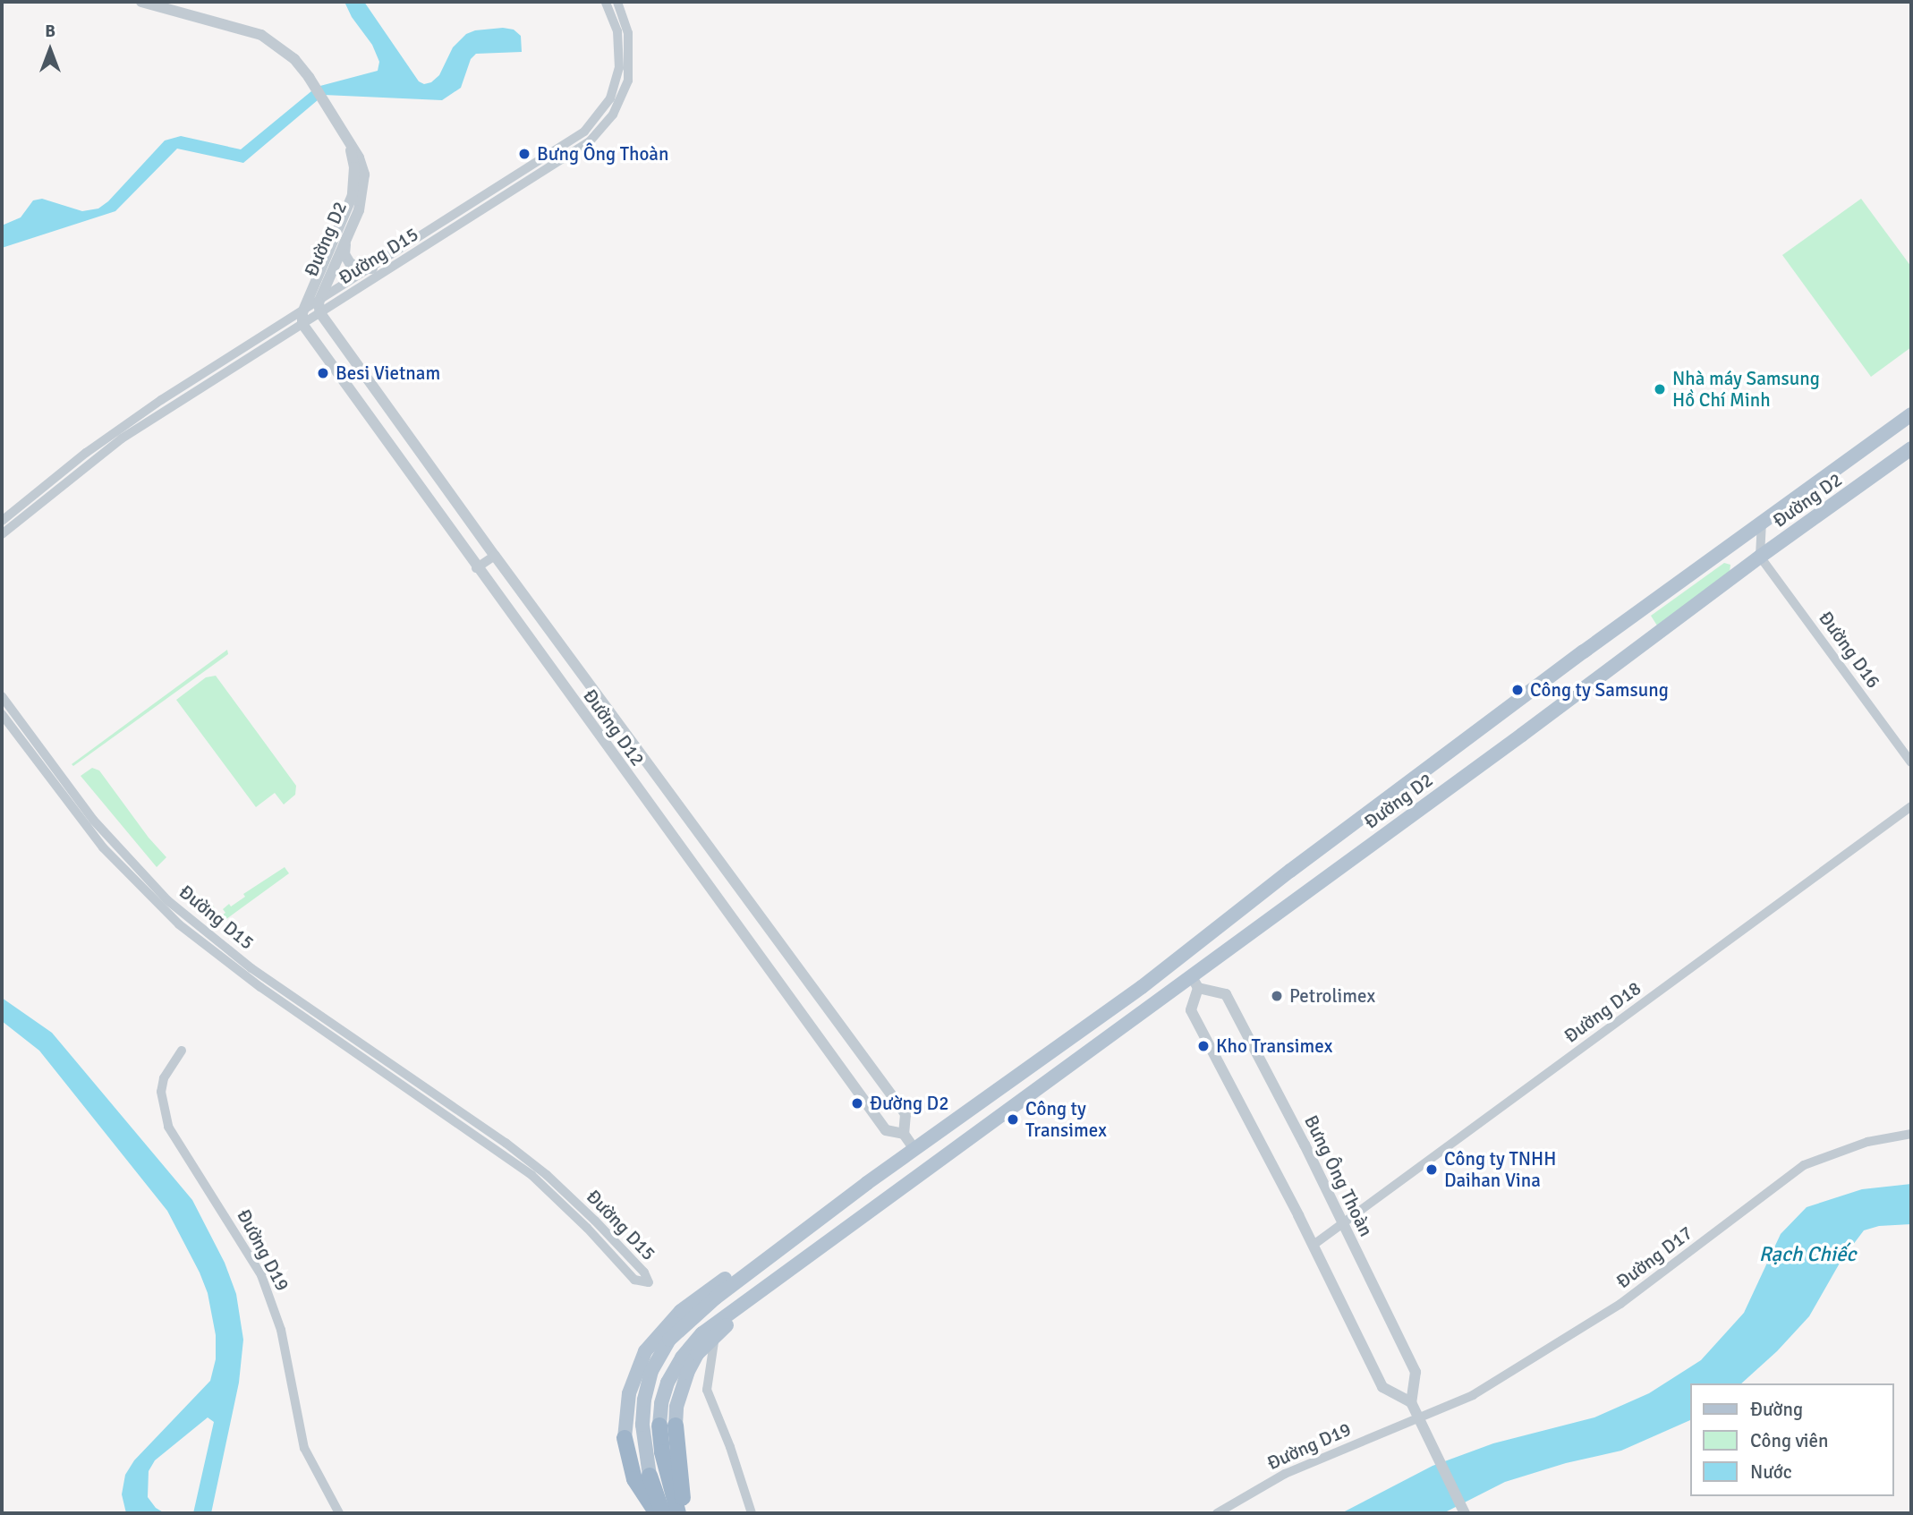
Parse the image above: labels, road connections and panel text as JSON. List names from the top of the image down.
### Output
{
  "streets": {
    "main road": ["Đường D2"],
    "street": [
      "Đường D15",
      "Đường D16",
      "Đường D12",
      "Đường D18",
      "Bưng Ông Thoàn",
      "Đường D19",
      "Đường D17"
    ]
  },
  "crossings": [
    ["Đường D2", "Đường D15"],
    ["Đường D2", "Đường D16"],
    ["Đường D2", "Đường D12"],
    ["Đường D2", "Bưng Ông Thoàn"],
    ["Đường D15", "Đường D12"],
    ["Đường D18", "Bưng Ông Thoàn"],
    ["Đường D19", "Đường D17"]
  ],
  "water": ["Rạch Chiếc"],
  "places": [
    "Bưng Ông Thoàn",
    "Besi Vietnam",
    "Nhà máy Samsung Hồ Chí Minh",
    "Công ty Samsung",
    "Petrolimex",
    "Kho Transimex",
    "Đường D2",
    "Công ty Transimex",
    "Công ty TNHH Daihan Vina"
  ],
  "legend": ["Đường", "Công viên", "Nước"],
  "north": "top"
}
